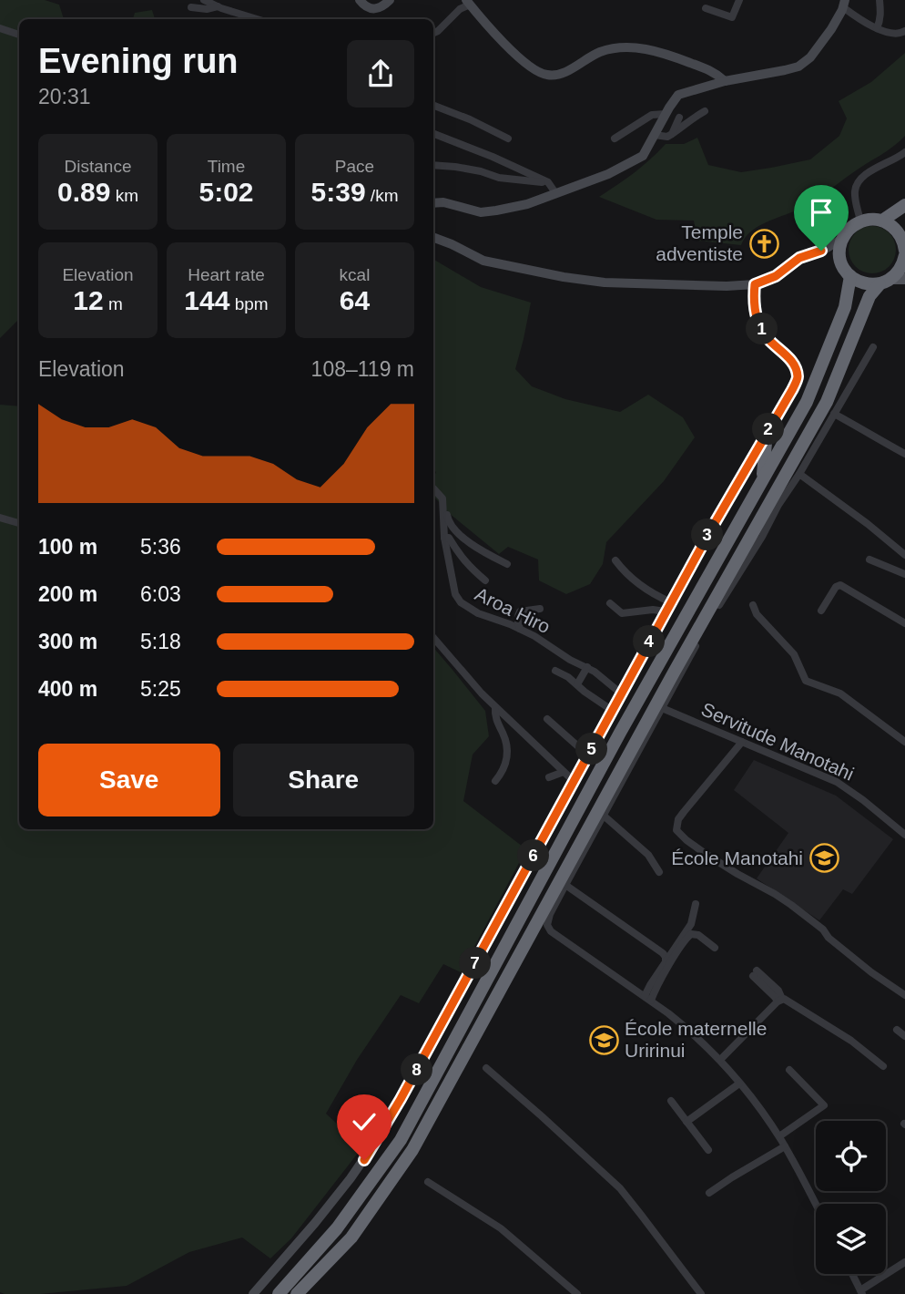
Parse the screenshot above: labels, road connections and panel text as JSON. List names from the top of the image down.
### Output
{
  "streets": {
    "street": ["Aroa Hiro", "Servitude Manotahi"]
  },
  "places": {
    "church": ["Temple adventiste"],
    "school or university": ["École Manotahi", "École maternelle Uririnui"]
  },
  "page": {
    "heading": ["Evening run", "20:31"],
    "stats": [
      ["Distance", "0.89 km"],
      ["Time", "5:02"],
      ["Pace", "5:39 /km"],
      ["Elevation", "12 m"],
      ["Heart rate", "144 bpm"],
      ["kcal", "64"]
    ],
    "pins": [
      "1",
      "2",
      "3",
      "4",
      "5",
      "6",
      "7",
      "8"
    ],
    "chart": ["Elevation", "108–119 m"],
    "list": [
      {
        "name": "100 m",
        "note": "5:36"
      },
      {
        "name": "200 m",
        "note": "6:03"
      },
      {
        "name": "300 m",
        "note": "5:18"
      },
      {
        "name": "400 m",
        "note": "5:25"
      }
    ],
    "buttons": ["Save", "Share"]
  }
}
